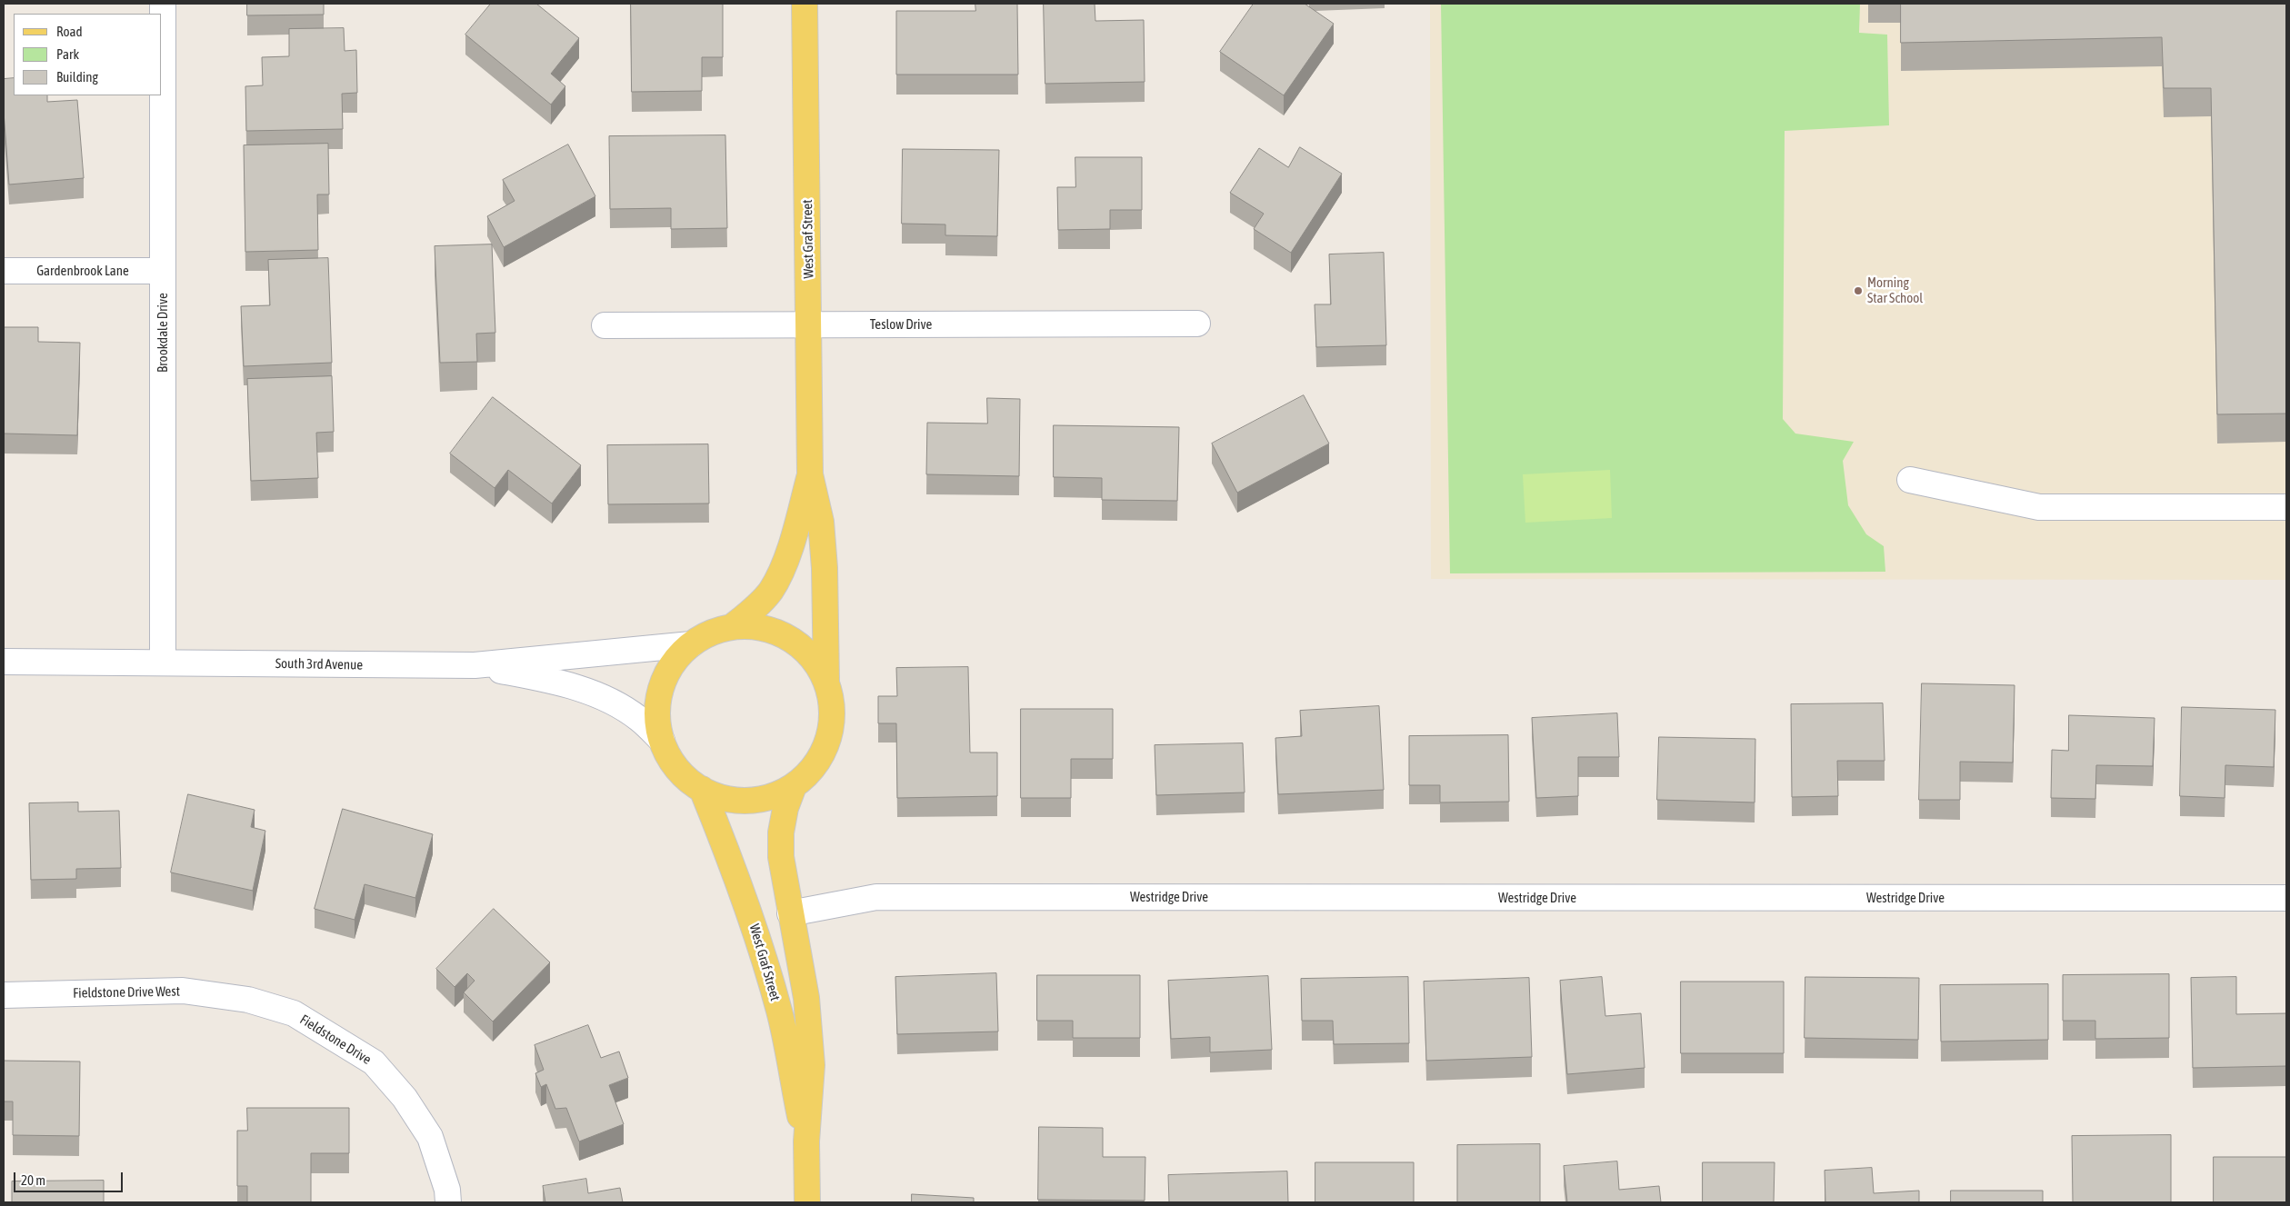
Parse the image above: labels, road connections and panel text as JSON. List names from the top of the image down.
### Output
{
  "streets": {
    "main road": ["West Graf Street"],
    "street": [
      "Gardenbrook Lane",
      "Teslow Drive",
      "Brookdale Drive",
      "South 3rd Avenue",
      "Westridge Drive",
      "Fieldstone Drive West",
      "Fieldstone Drive"
    ]
  },
  "crossings": [
    ["West Graf Street", "Teslow Drive"],
    ["West Graf Street", "Westridge Drive"],
    ["Gardenbrook Lane", "Brookdale Drive"],
    ["Brookdale Drive", "South 3rd Avenue"],
    ["Fieldstone Drive West", "Fieldstone Drive"]
  ],
  "places": ["Morning Star School"],
  "legend": ["Road", "Park", "Building"],
  "scale_bar": "20 m"
}
